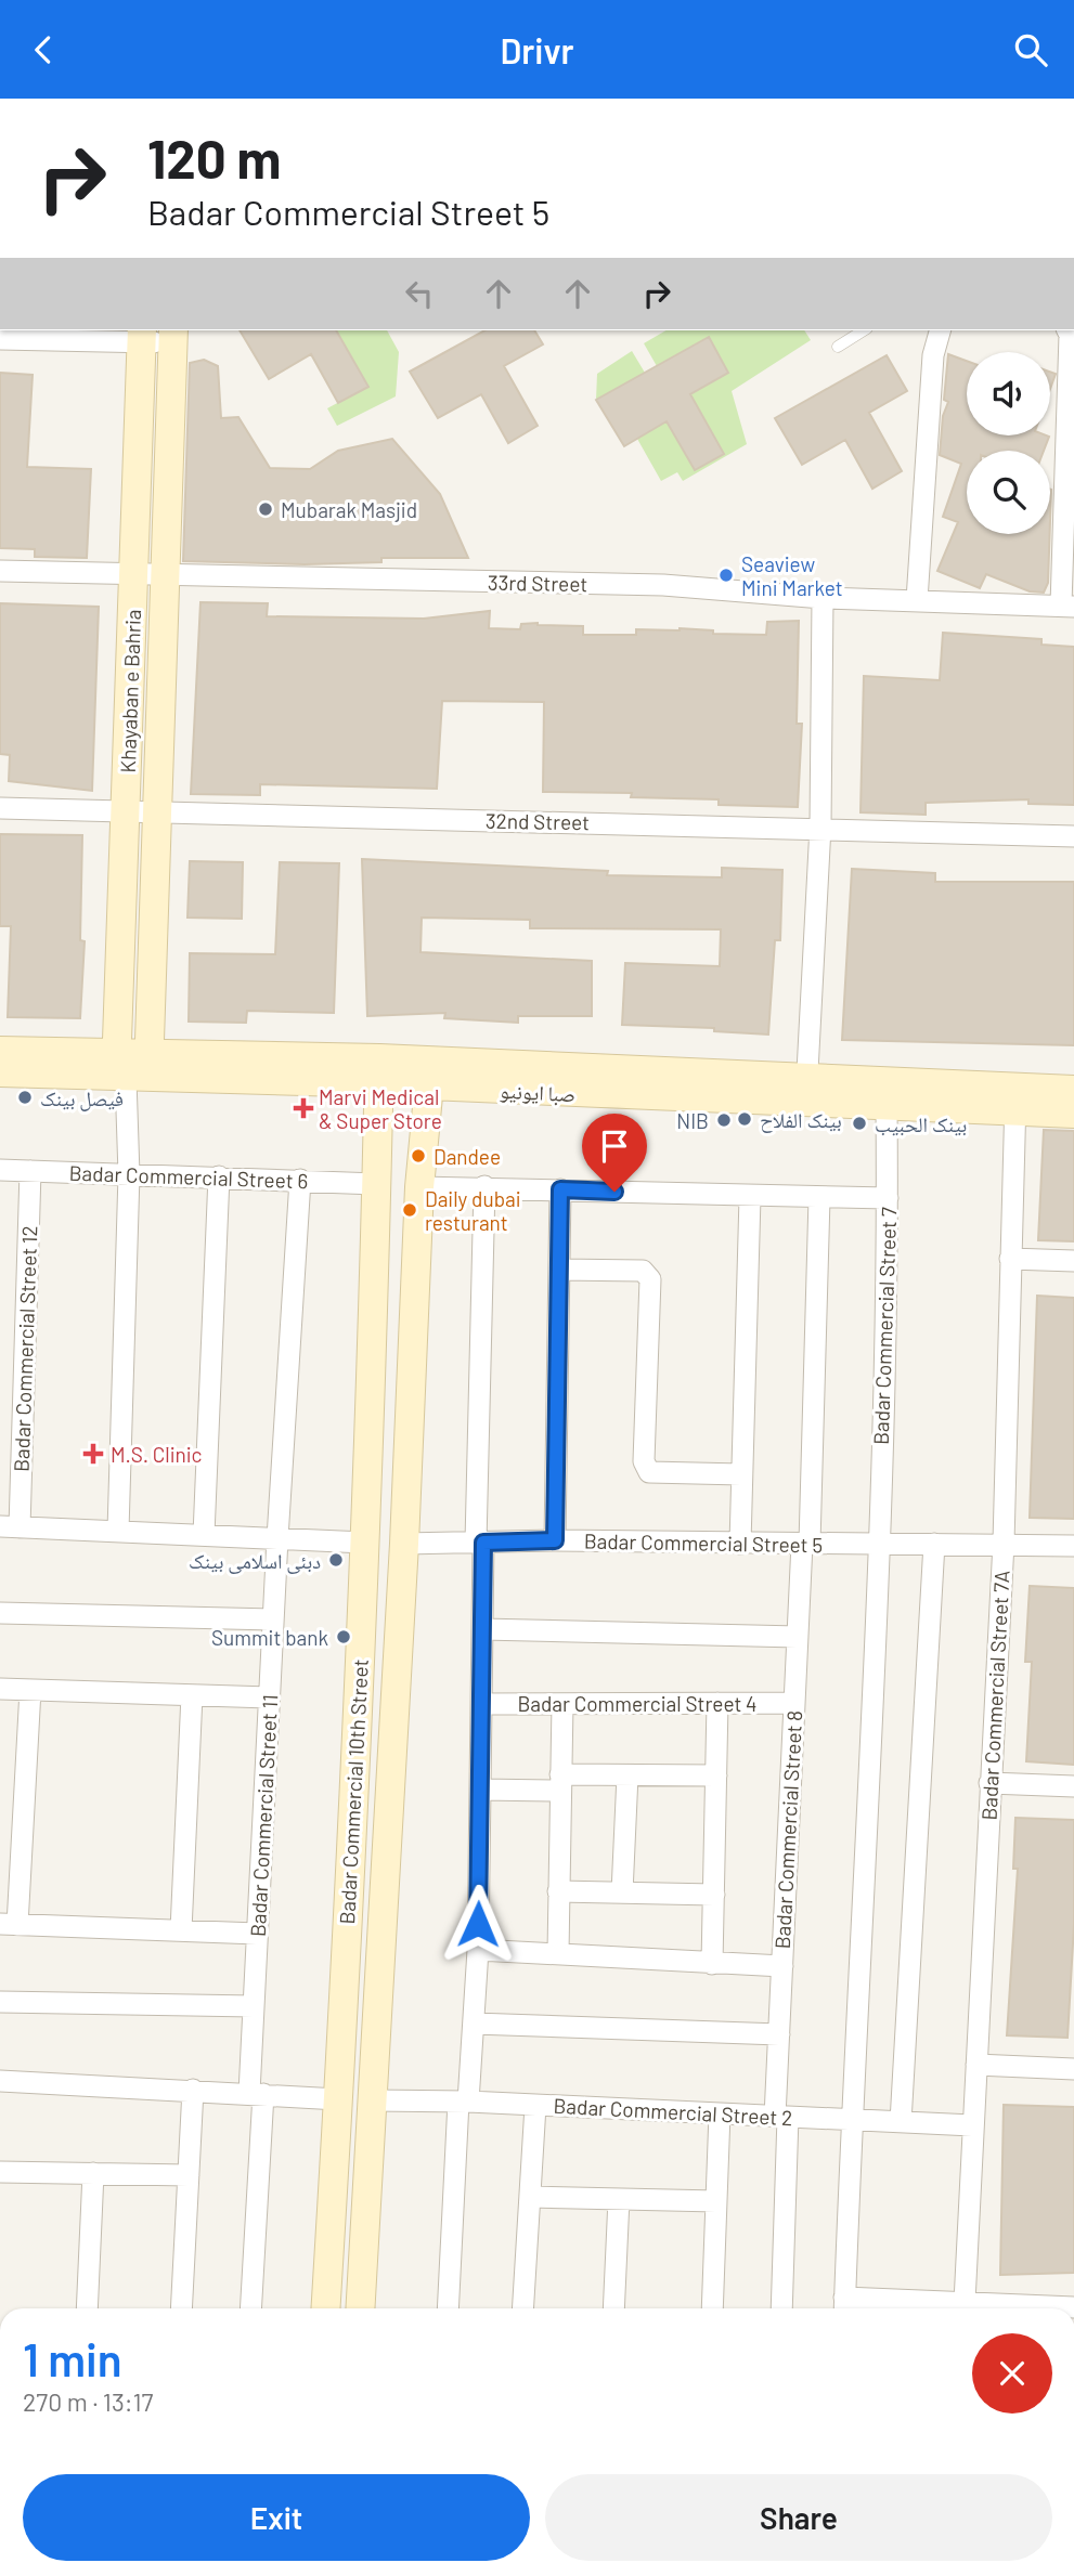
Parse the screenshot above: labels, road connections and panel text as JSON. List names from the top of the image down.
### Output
{
  "streets": {
    "main road": ["Khayaban e Bahria", "صبا ایونیو", "Badar Commercial 10th Street"],
    "street": [
      "33rd Street",
      "32nd Street",
      "Badar Commercial Street 6",
      "Badar Commercial Street 7",
      "Badar Commercial Street 12",
      "Badar Commercial Street 5",
      "Badar Commercial Street 7A",
      "Badar Commercial Street 4",
      "Badar Commercial Street 11",
      "Badar Commercial Street 8",
      "Badar Commercial Street 2"
    ]
  },
  "crossings": [
    ["33rd Street", "Khayaban e Bahria"],
    ["Khayaban e Bahria", "32nd Street"],
    ["Khayaban e Bahria", "صبا ایونیو"],
    ["صبا ایونیو", "Badar Commercial Street 7"],
    ["صبا ایونیو", "Badar Commercial Street 7A"],
    ["صبا ایونیو", "Badar Commercial 10th Street"],
    ["Badar Commercial Street 6", "Badar Commercial Street 12"],
    ["Badar Commercial Street 6", "Badar Commercial 10th Street"],
    ["Badar Commercial Street 6", "Badar Commercial Street 11"],
    ["Badar Commercial Street 7", "Badar Commercial Street 5"],
    ["Badar Commercial Street 7", "Badar Commercial Street 2"],
    ["Badar Commercial Street 5", "Badar Commercial Street 7A"],
    ["Badar Commercial Street 5", "Badar Commercial 10th Street"],
    ["Badar Commercial Street 5", "Badar Commercial Street 8"],
    ["Badar Commercial Street 7A", "Badar Commercial Street 2"],
    ["Badar Commercial Street 4", "Badar Commercial Street 8"],
    ["Badar Commercial 10th Street", "Badar Commercial Street 2"],
    ["Badar Commercial Street 8", "Badar Commercial Street 2"]
  ],
  "places": {
    "other": [
      "Mubarak Masjid",
      "Seaview Mini Market",
      "فیصل بینک",
      "بینک الفلاح",
      "NIB",
      "بينک الحبيب",
      "Dandee",
      "Daily dubai resturant",
      "دبئی اسلامی بینک",
      "Summit bank"
    ],
    "health": ["Marvi Medical & Super Store", "M.S. Clinic"]
  },
  "page": {
    "header": "Drivr",
    "turn": ["120 m", "Badar Commercial Street 5"],
    "heading": ["1 min", "270 m · 13:17"],
    "buttons": ["Exit", "Share"]
  }
}
